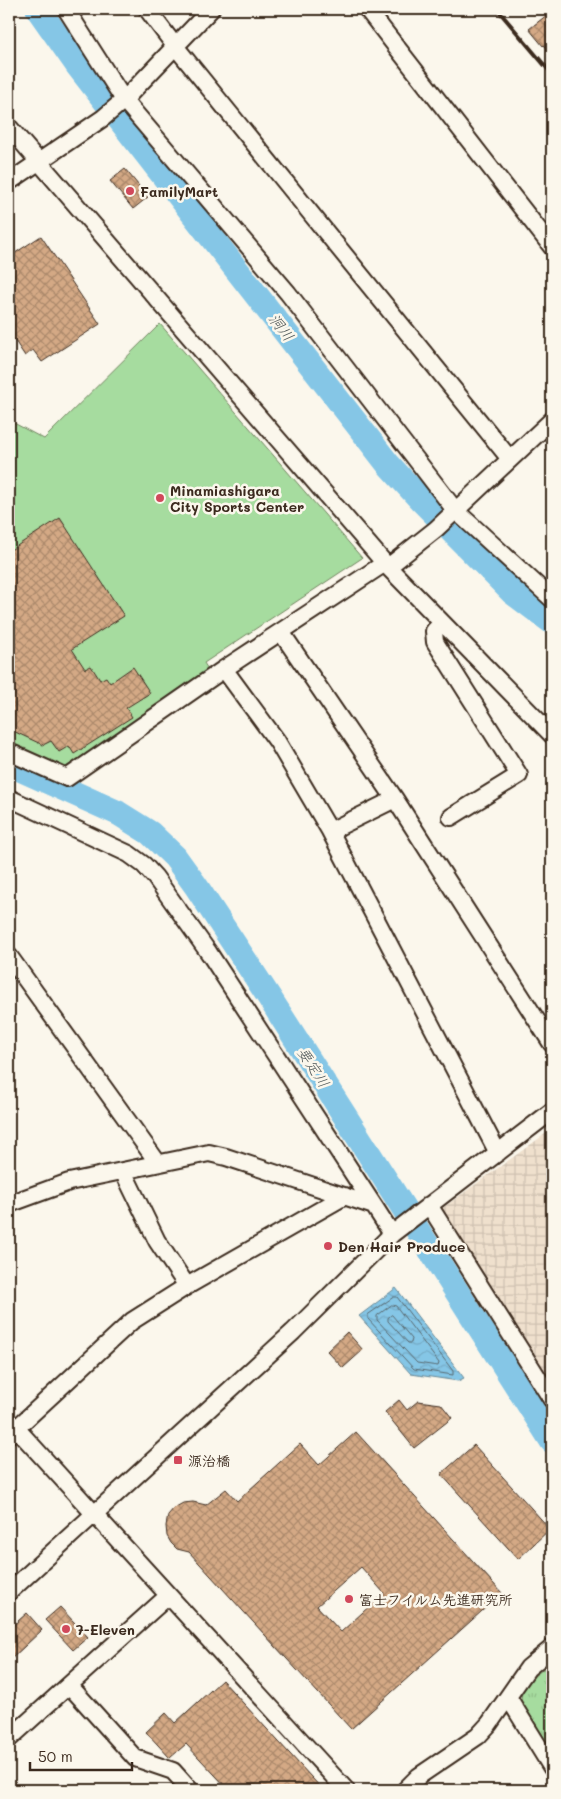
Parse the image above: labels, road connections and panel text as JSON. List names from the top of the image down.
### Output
{
  "water": ["洞川", "要定川"],
  "places": {
    "other": [
      "FamilyMart",
      "Minamiashigara City Sports Center",
      "Den Hair Produce",
      "富士フイルム先進研究所",
      "7-Eleven"
    ],
    "transit": ["源治橋"]
  },
  "scale_bar": "50 m"
}
